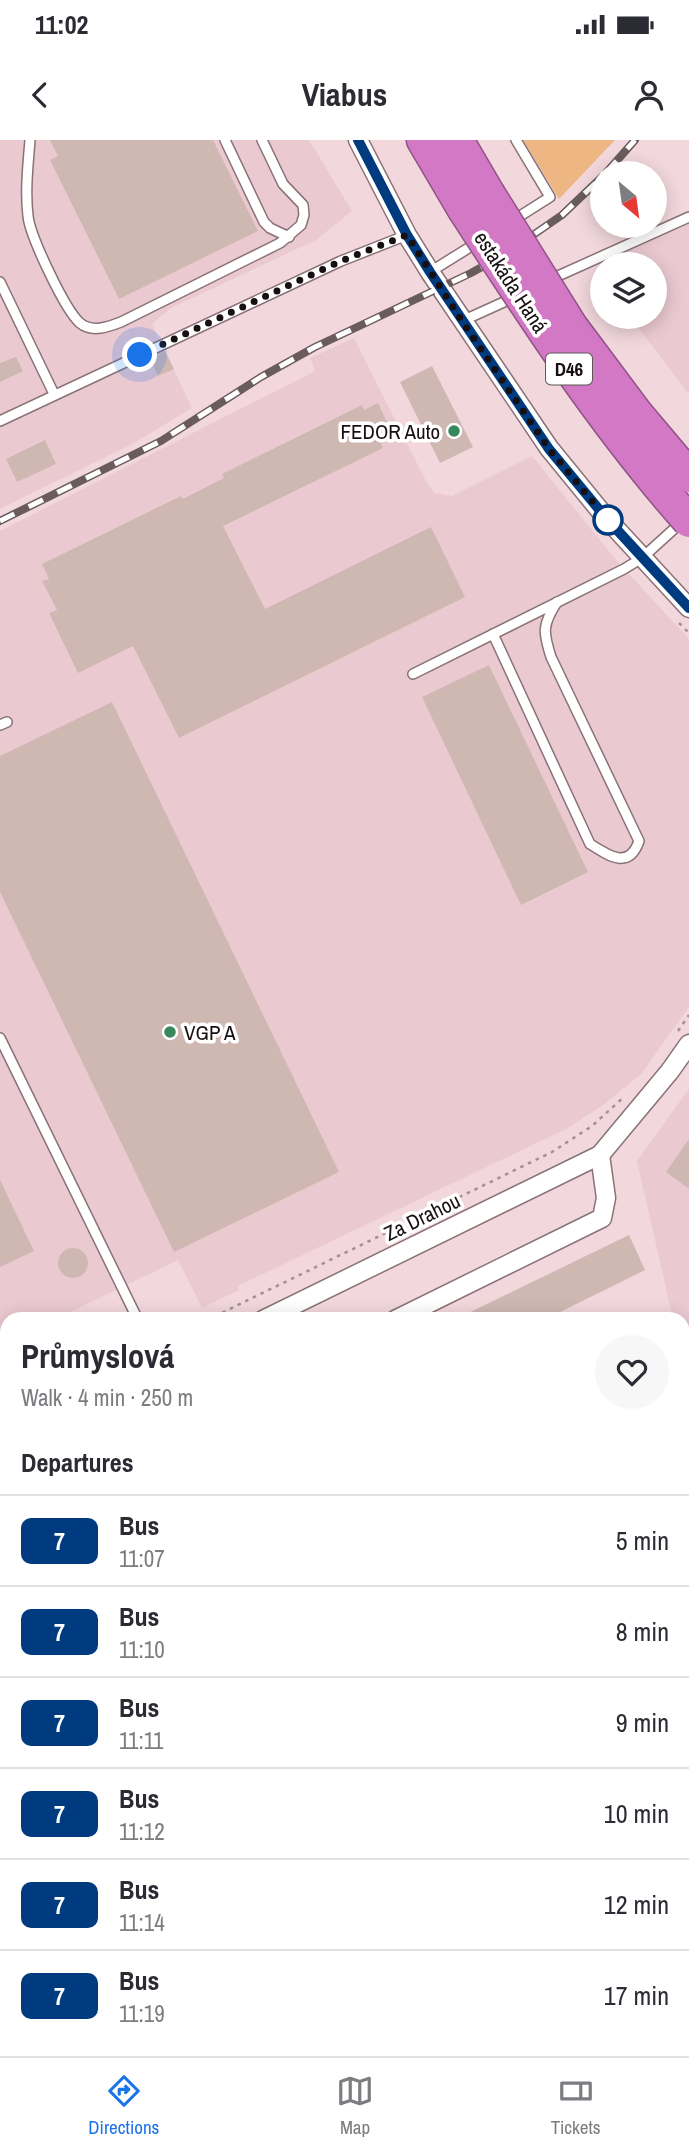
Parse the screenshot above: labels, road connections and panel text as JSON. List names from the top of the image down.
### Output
{
  "streets": {
    "highway": ["estakáda Haná", "D46"],
    "street": ["Za Drahou"]
  },
  "crossings": [
    ["estakáda Haná", "D46"]
  ],
  "places": ["FEDOR Auto", "VGP A"],
  "lines": ["bus line 7"],
  "north": "bottom right",
  "page": {
    "status": "11:02",
    "header": "Viabus",
    "heading": [
      ["Průmyslová", "Walk · 4 min · 250 m"],
      "Departures"
    ],
    "list": [
      {
        "mark": "7",
        "name": "Bus",
        "note": "11:07",
        "value": "5 min"
      },
      {
        "mark": "7",
        "name": "Bus",
        "note": "11:10",
        "value": "8 min"
      },
      {
        "mark": "7",
        "name": "Bus",
        "note": "11:11",
        "value": "9 min"
      },
      {
        "mark": "7",
        "name": "Bus",
        "note": "11:12",
        "value": "10 min"
      },
      {
        "mark": "7",
        "name": "Bus",
        "note": "11:14",
        "value": "12 min"
      },
      {
        "mark": "7",
        "name": "Bus",
        "note": "11:19",
        "value": "17 min"
      }
    ],
    "tabs": ["Directions", "Map", "Tickets"]
  }
}
